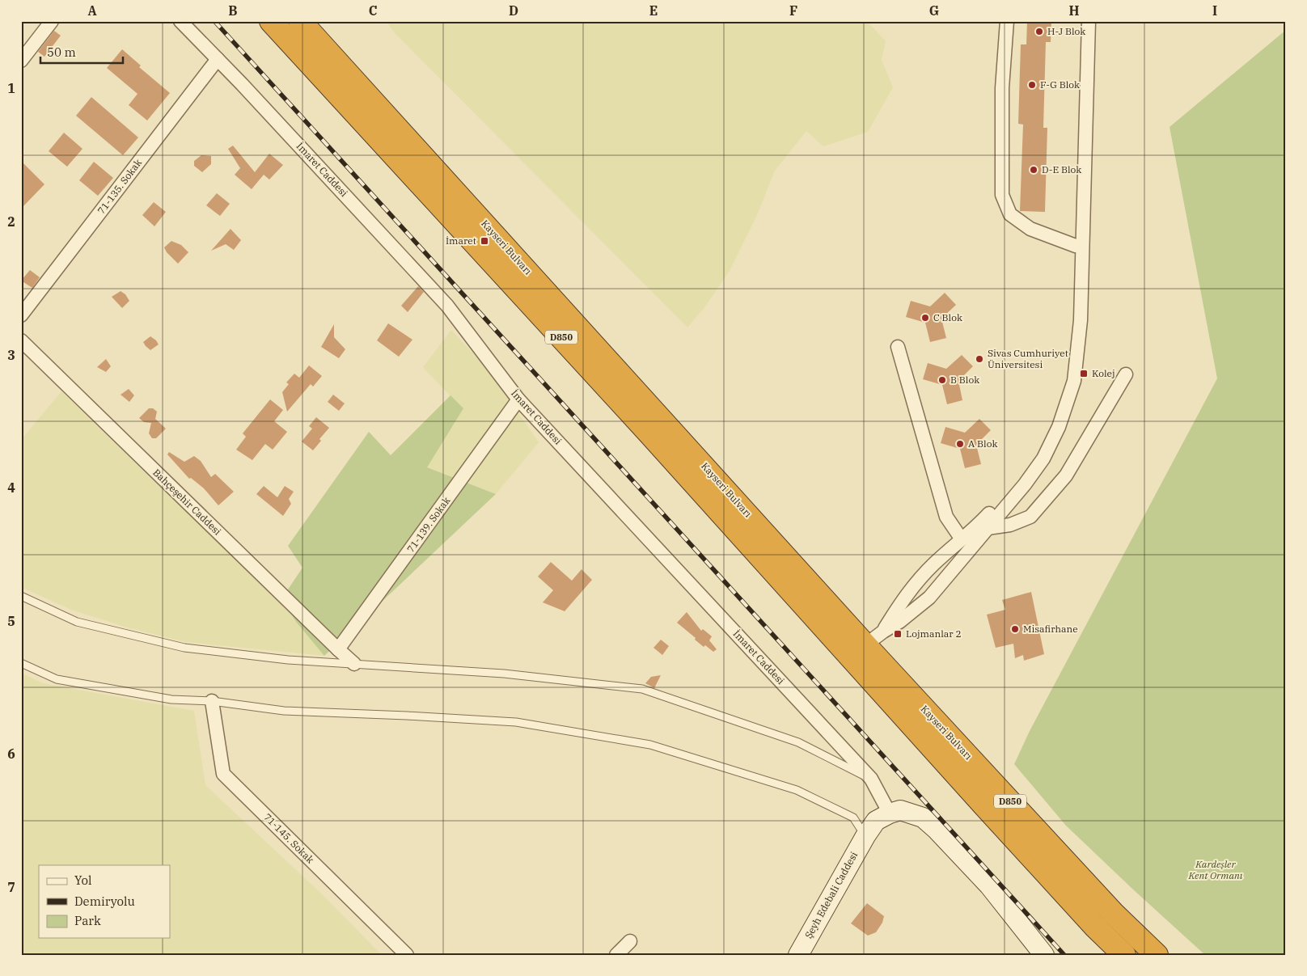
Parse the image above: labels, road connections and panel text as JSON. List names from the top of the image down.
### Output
{
  "streets": {
    "highway": ["Kayseri Bulvarı", "D850"],
    "street": [
      "İmaret Caddesi",
      "71-135. Sokak",
      "Bahçeşehir Caddesi",
      "71-139. Sokak",
      "71-145. Sokak",
      "Şeyh Edebali Caddesi"
    ]
  },
  "crossings": [
    ["İmaret Caddesi", "71-135. Sokak"],
    ["İmaret Caddesi", "71-139. Sokak"],
    ["İmaret Caddesi", "Şeyh Edebali Caddesi"],
    ["Bahçeşehir Caddesi", "71-139. Sokak"]
  ],
  "parks": ["Kardeşler Kent Ormanı"],
  "places": {
    "other": [
      "H-J Blok",
      "F-G Blok",
      "D-E Blok",
      "C Blok",
      "Sivas Cumhuriyet Üniversitesi",
      "B Blok",
      "A Blok",
      "Misafirhane"
    ],
    "transit": ["İmaret", "Kolej", "Lojmanlar 2"]
  },
  "legend": ["Yol", "Demiryolu", "Park"],
  "scale_bar": "50 m",
  "grid": {
    "columns": [
      "A",
      "B",
      "C",
      "D",
      "E",
      "F",
      "G",
      "H",
      "I"
    ],
    "rows": [
      "1",
      "2",
      "3",
      "4",
      "5",
      "6",
      "7"
    ]
  }
}
